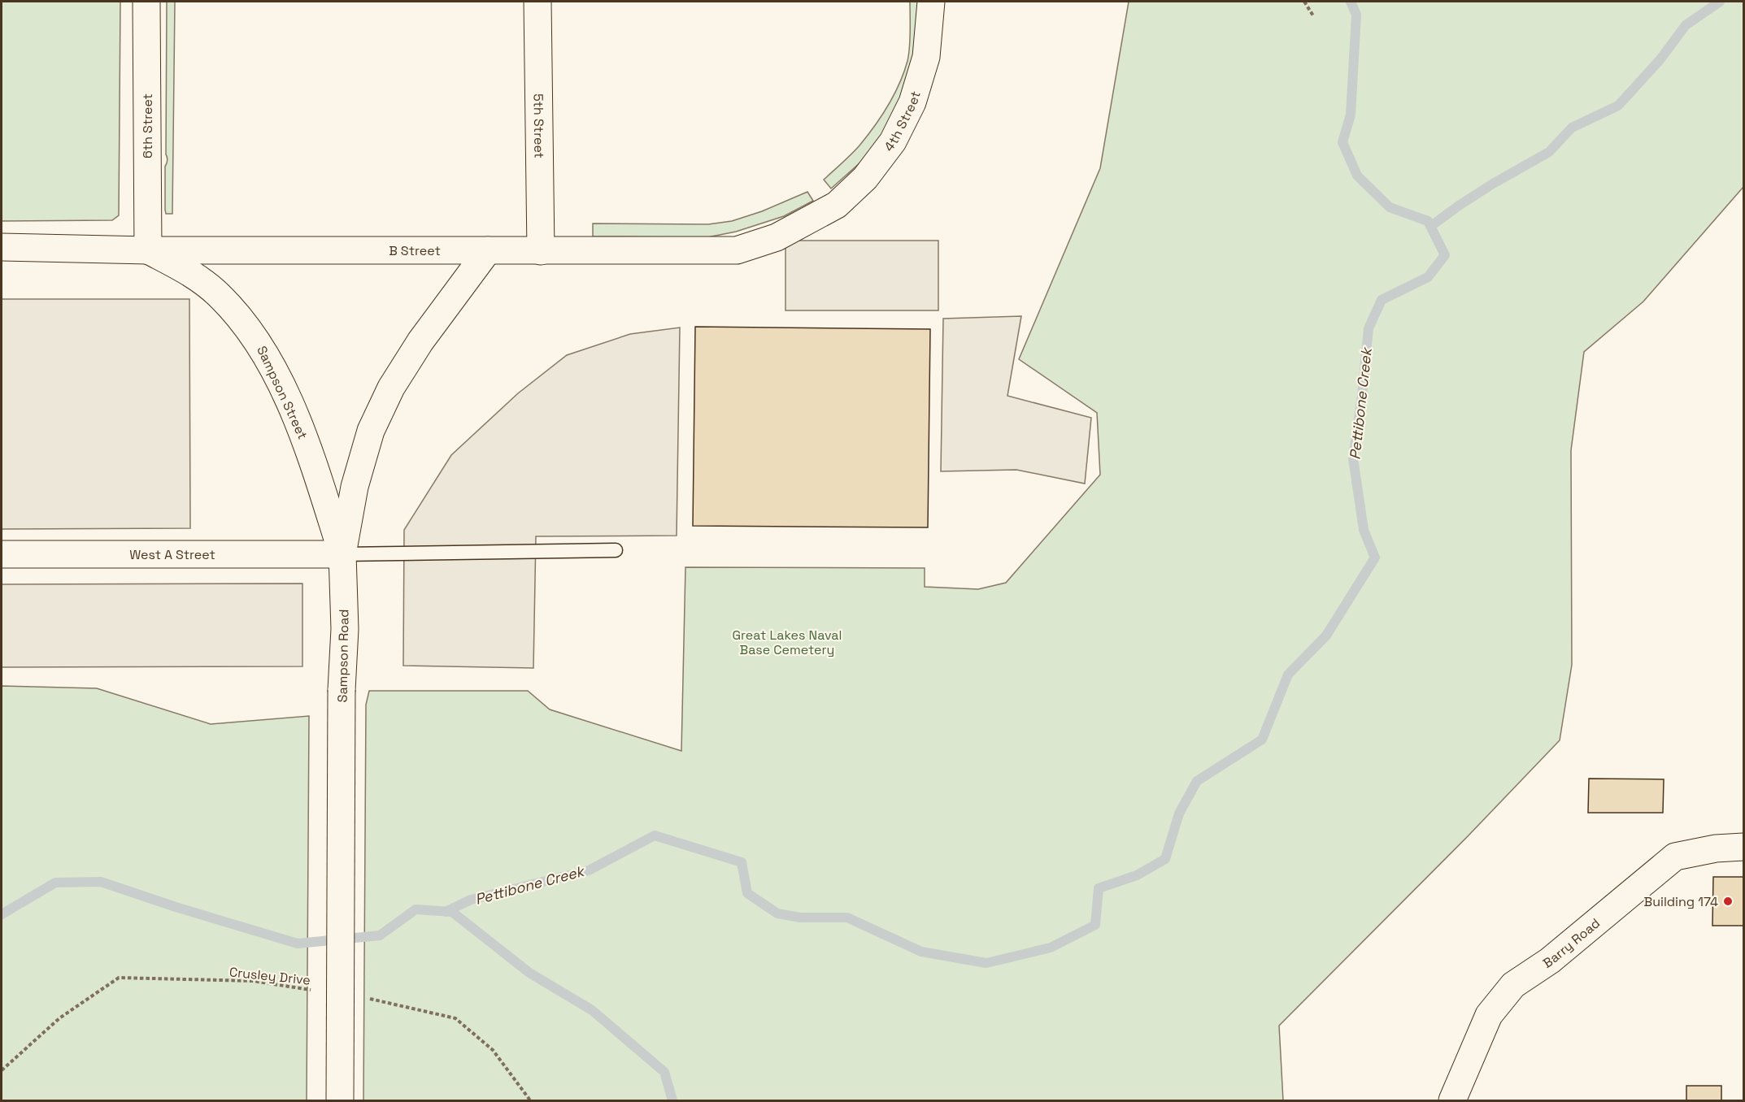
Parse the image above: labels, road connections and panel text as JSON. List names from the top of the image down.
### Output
{
  "streets": {
    "street": [
      "4th Street",
      "6th Street",
      "5th Street",
      "B Street",
      "Sampson Street",
      "West A Street",
      "Sampson Road",
      "Barry Road"
    ],
    "path": ["Crusley Drive"]
  },
  "crossings": [
    ["4th Street", "B Street"],
    ["6th Street", "B Street"],
    ["6th Street", "Sampson Street"],
    ["5th Street", "B Street"],
    ["B Street", "Sampson Street"],
    ["B Street", "Sampson Road"],
    ["Sampson Street", "West A Street"],
    ["Sampson Street", "Sampson Road"],
    ["West A Street", "Sampson Road"]
  ],
  "water": ["Pettibone Creek"],
  "parks": ["Great Lakes Naval Base Cemetery"],
  "places": ["Building 174"]
}
